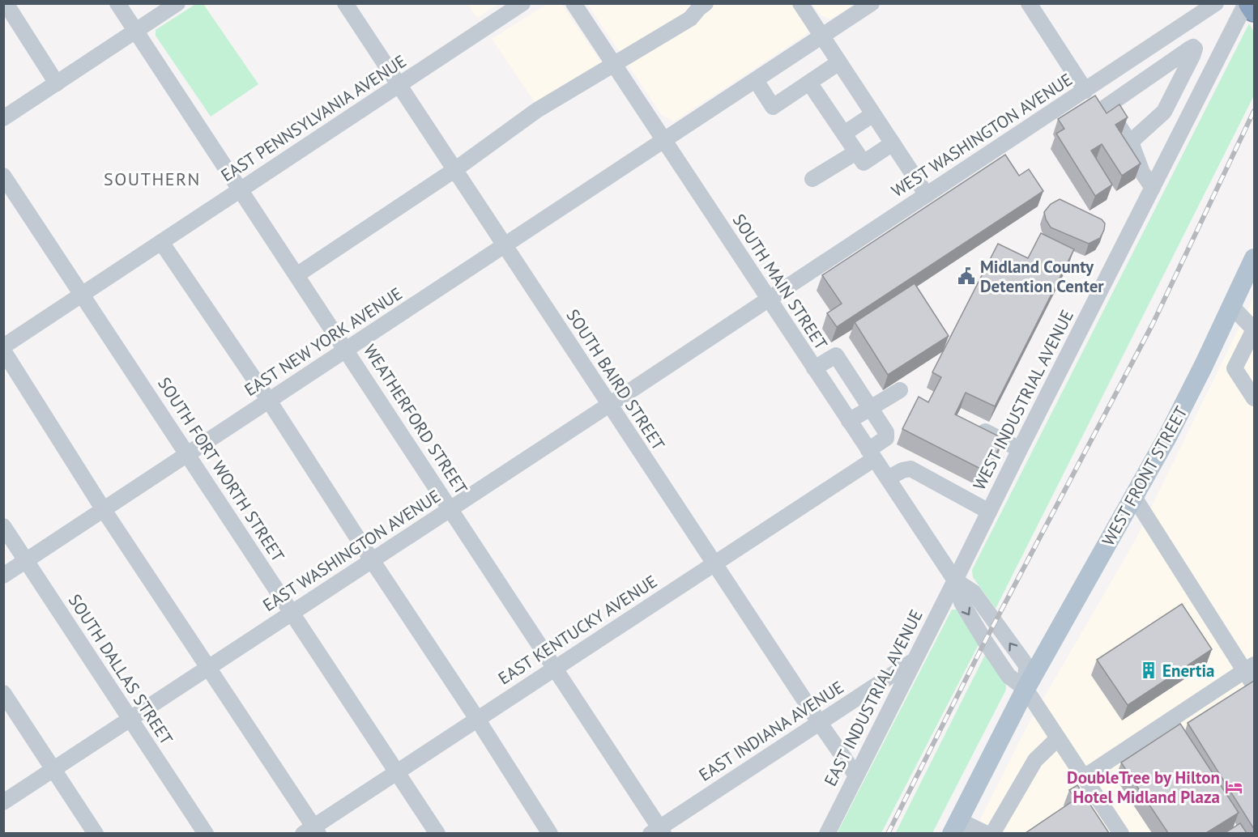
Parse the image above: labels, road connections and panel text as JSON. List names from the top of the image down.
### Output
{
  "streets": {
    "main road": ["WEST FRONT STREET"],
    "street": [
      "EAST PENNSYLVANIA AVENUE",
      "WEST WASHINGTON AVENUE",
      "SOUTH MAIN STREET",
      "EAST NEW YORK AVENUE",
      "SOUTH BAIRD STREET",
      "WEST INDUSTRIAL AVENUE",
      "WEATHERFORD STREET",
      "SOUTH FORT WORTH STREET",
      "EAST WASHINGTON AVENUE",
      "EAST KENTUCKY AVENUE",
      "SOUTH DALLAS STREET",
      "EAST INDUSTRIAL AVENUE",
      "EAST INDIANA AVENUE"
    ]
  },
  "crossings": [
    ["EAST PENNSYLVANIA AVENUE", "SOUTH BAIRD STREET"],
    ["EAST PENNSYLVANIA AVENUE", "WEATHERFORD STREET"],
    ["EAST PENNSYLVANIA AVENUE", "SOUTH FORT WORTH STREET"],
    ["WEST WASHINGTON AVENUE", "SOUTH MAIN STREET"],
    ["WEST WASHINGTON AVENUE", "EAST WASHINGTON AVENUE"],
    ["SOUTH MAIN STREET", "EAST NEW YORK AVENUE"],
    ["SOUTH MAIN STREET", "WEST INDUSTRIAL AVENUE"],
    ["SOUTH MAIN STREET", "WEST FRONT STREET"],
    ["SOUTH MAIN STREET", "EAST WASHINGTON AVENUE"],
    ["SOUTH MAIN STREET", "EAST KENTUCKY AVENUE"],
    ["SOUTH MAIN STREET", "EAST INDUSTRIAL AVENUE"],
    ["EAST NEW YORK AVENUE", "SOUTH BAIRD STREET"],
    ["EAST NEW YORK AVENUE", "WEATHERFORD STREET"],
    ["EAST NEW YORK AVENUE", "SOUTH FORT WORTH STREET"],
    ["EAST NEW YORK AVENUE", "SOUTH DALLAS STREET"],
    ["SOUTH BAIRD STREET", "EAST WASHINGTON AVENUE"],
    ["SOUTH BAIRD STREET", "EAST KENTUCKY AVENUE"],
    ["SOUTH BAIRD STREET", "EAST INDUSTRIAL AVENUE"],
    ["SOUTH BAIRD STREET", "EAST INDIANA AVENUE"],
    ["WEST INDUSTRIAL AVENUE", "EAST INDUSTRIAL AVENUE"],
    ["WEATHERFORD STREET", "EAST WASHINGTON AVENUE"],
    ["WEATHERFORD STREET", "EAST KENTUCKY AVENUE"],
    ["WEATHERFORD STREET", "EAST INDIANA AVENUE"],
    ["SOUTH FORT WORTH STREET", "EAST WASHINGTON AVENUE"],
    ["SOUTH FORT WORTH STREET", "EAST KENTUCKY AVENUE"],
    ["EAST WASHINGTON AVENUE", "SOUTH DALLAS STREET"],
    ["EAST INDUSTRIAL AVENUE", "EAST INDIANA AVENUE"]
  ],
  "districts": ["SOUTHERN"],
  "places": {
    "public building": ["Midland County Detention Center"],
    "building": ["Enertia"],
    "hotel": ["DoubleTree by Hilton Hotel Midland Plaza"]
  }
}
